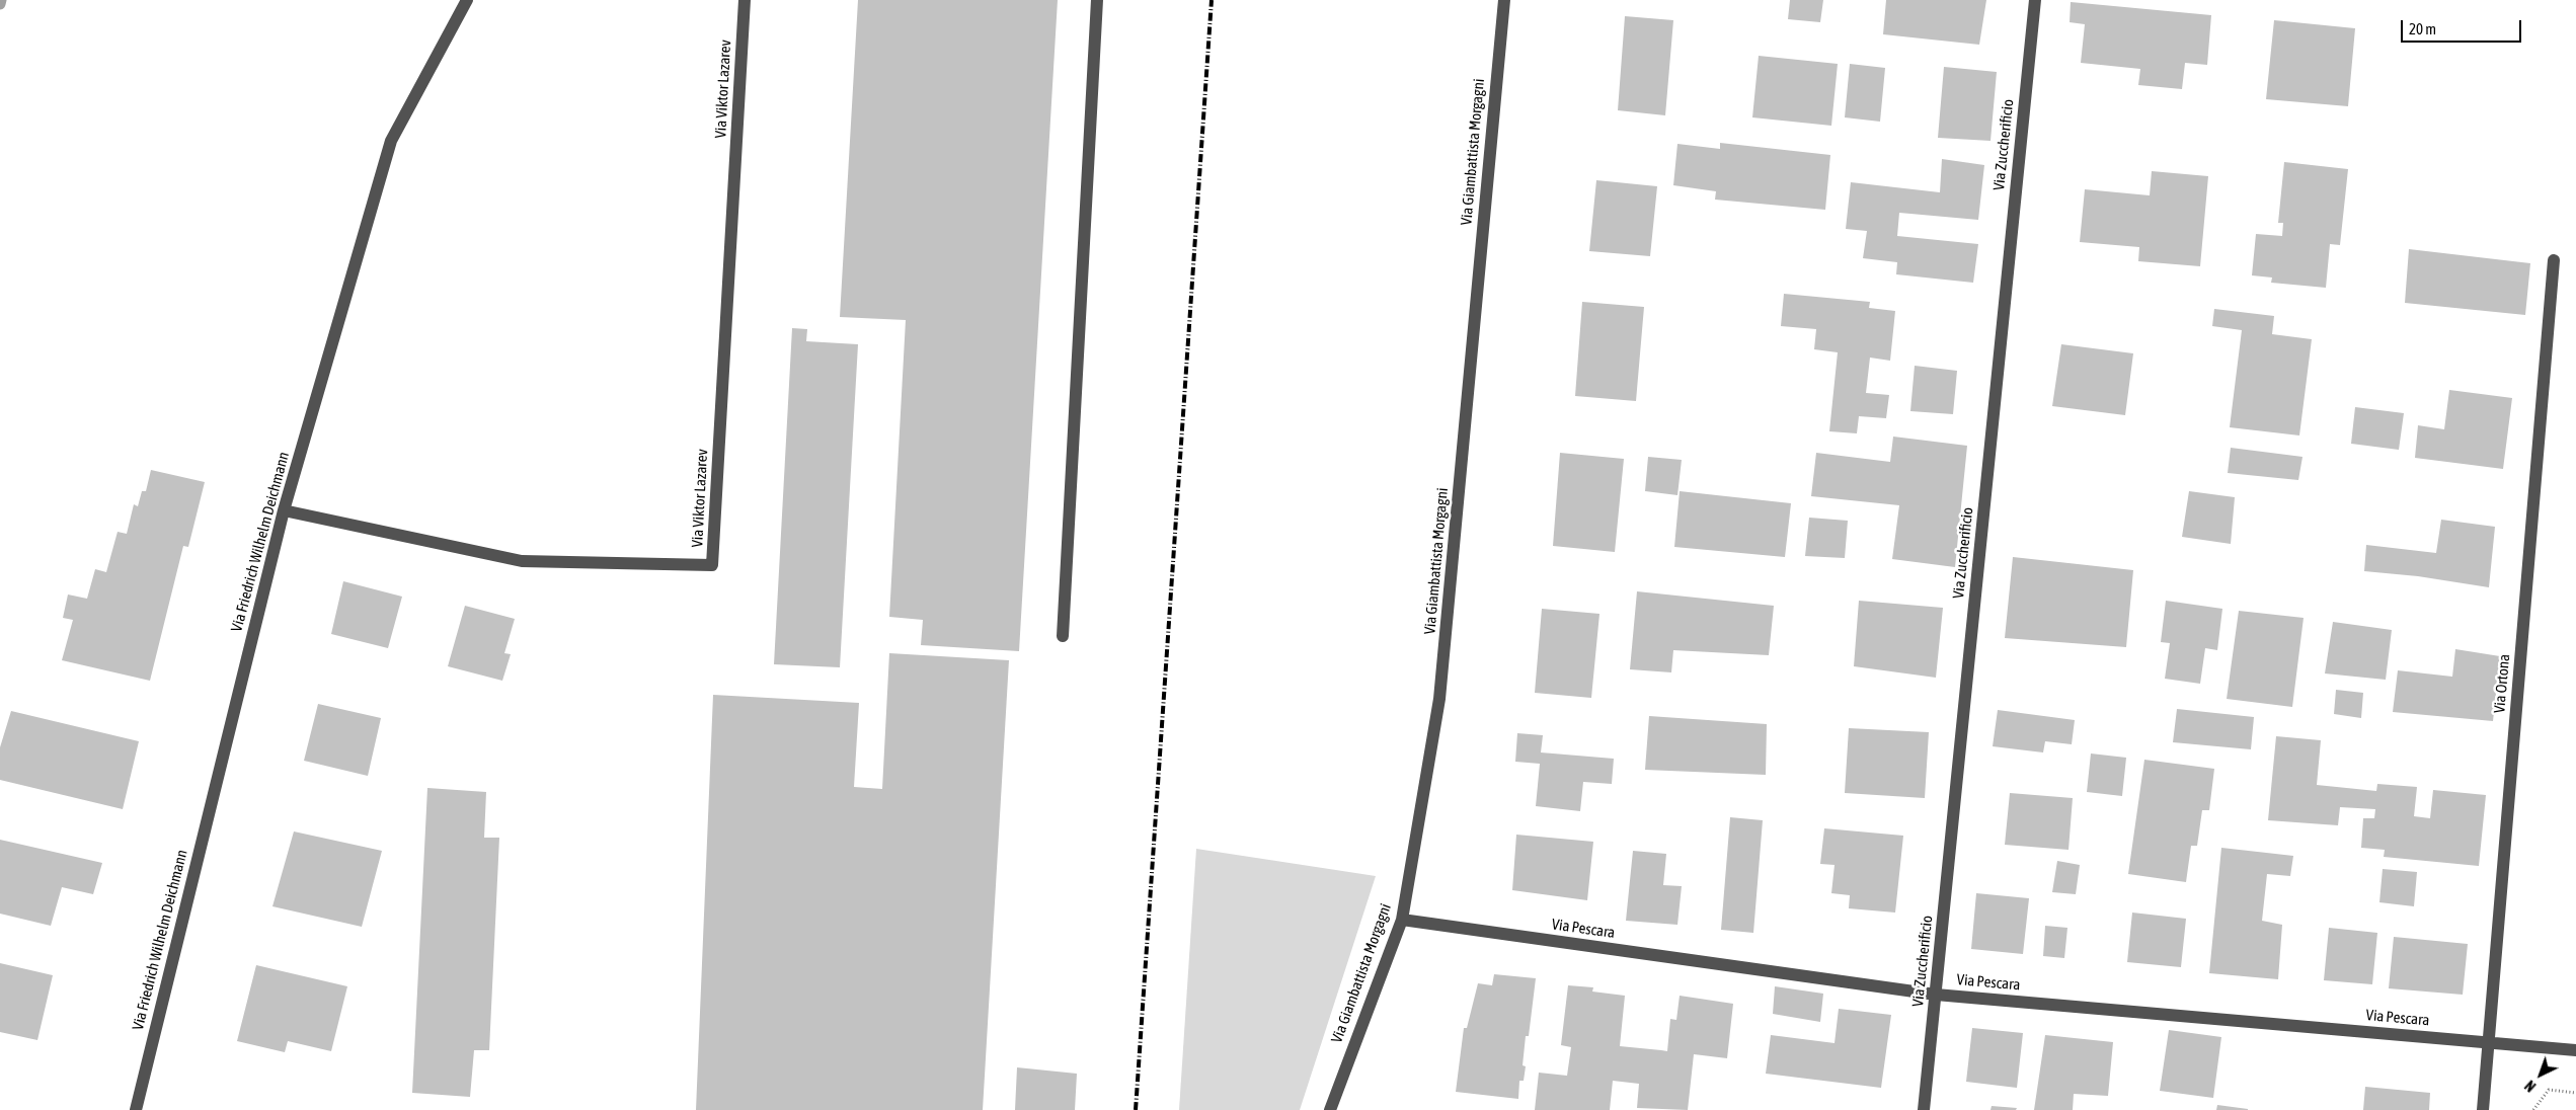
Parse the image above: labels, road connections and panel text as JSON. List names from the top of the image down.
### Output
{
  "streets": {
    "street": [
      "Via Viktor Lazarev",
      "Via Zuccherificio",
      "Via Giambattista Morgagni",
      "Via Friedrich Wilhelm Deichmann",
      "Via Ortona",
      "Via Pescara"
    ]
  },
  "crossings": [
    ["Via Viktor Lazarev", "Via Friedrich Wilhelm Deichmann"],
    ["Via Zuccherificio", "Via Pescara"],
    ["Via Giambattista Morgagni", "Via Pescara"],
    ["Via Ortona", "Via Pescara"]
  ],
  "scale_bar": "20 m",
  "north": "bottom left"
}
